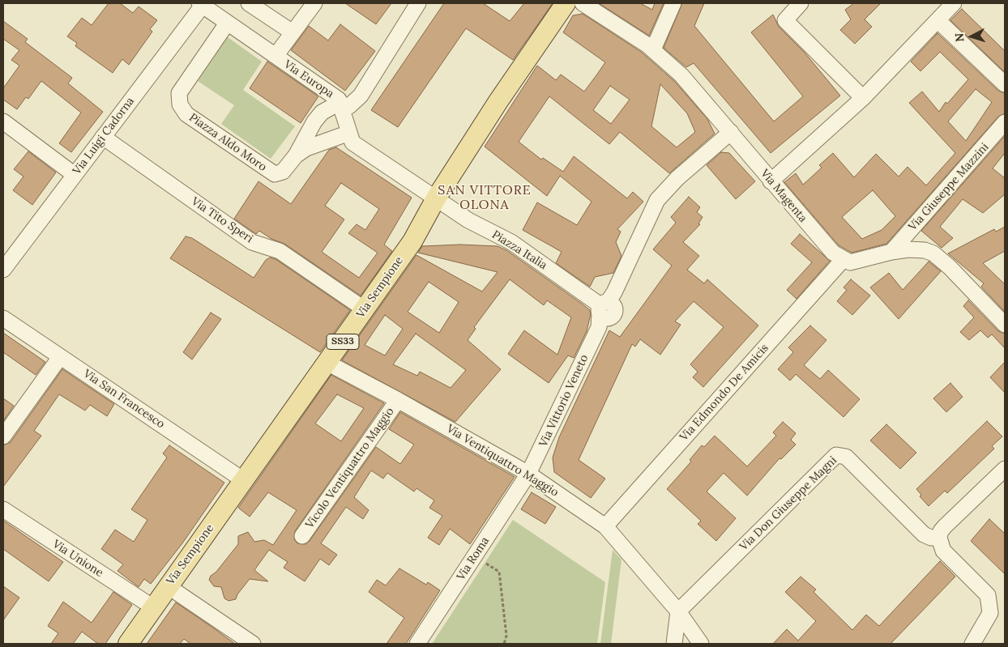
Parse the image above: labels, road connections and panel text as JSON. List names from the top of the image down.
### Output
{
  "streets": {
    "main road": ["Via Sempione", "SS33"],
    "street": [
      "Via Europa",
      "Via Luigi Cadorna",
      "Piazza Aldo Moro",
      "Via Giuseppe Mazzini",
      "Via Magenta",
      "Via Tito Speri",
      "Piazza Italia",
      "Via Edmondo De Amicis",
      "Via San Francesco",
      "Via Vittorio Veneto",
      "Via Ventiquattro Maggio",
      "Vicolo Ventiquattro Maggio",
      "Via Don Giuseppe Magni",
      "Via Unione",
      "Via Roma"
    ]
  },
  "crossings": [
    ["Via Europa", "Via Luigi Cadorna"],
    ["Via Europa", "Piazza Aldo Moro"],
    ["Via Europa", "Piazza Italia"],
    ["Via Europa", "Via Sempione"],
    ["Via Luigi Cadorna", "Via Tito Speri"],
    ["Via Magenta", "Via Edmondo De Amicis"],
    ["Via Magenta", "Via Vittorio Veneto"],
    ["Via Tito Speri", "Via Sempione"],
    ["Piazza Italia", "Via Sempione"],
    ["Piazza Italia", "Via Vittorio Veneto"],
    ["Via Sempione", "Via San Francesco"],
    ["Via Sempione", "Via Ventiquattro Maggio"],
    ["Via Sempione", "Via Unione"],
    ["Via Edmondo De Amicis", "Via Ventiquattro Maggio"],
    ["Via Vittorio Veneto", "Via Ventiquattro Maggio"],
    ["Via Vittorio Veneto", "Via Roma"],
    ["Via Ventiquattro Maggio", "Vicolo Ventiquattro Maggio"],
    ["Via Ventiquattro Maggio", "Via Don Giuseppe Magni"],
    ["Via Ventiquattro Maggio", "Via Roma"]
  ],
  "districts": ["SAN VITTORE OLONA"],
  "north": "left"
}
